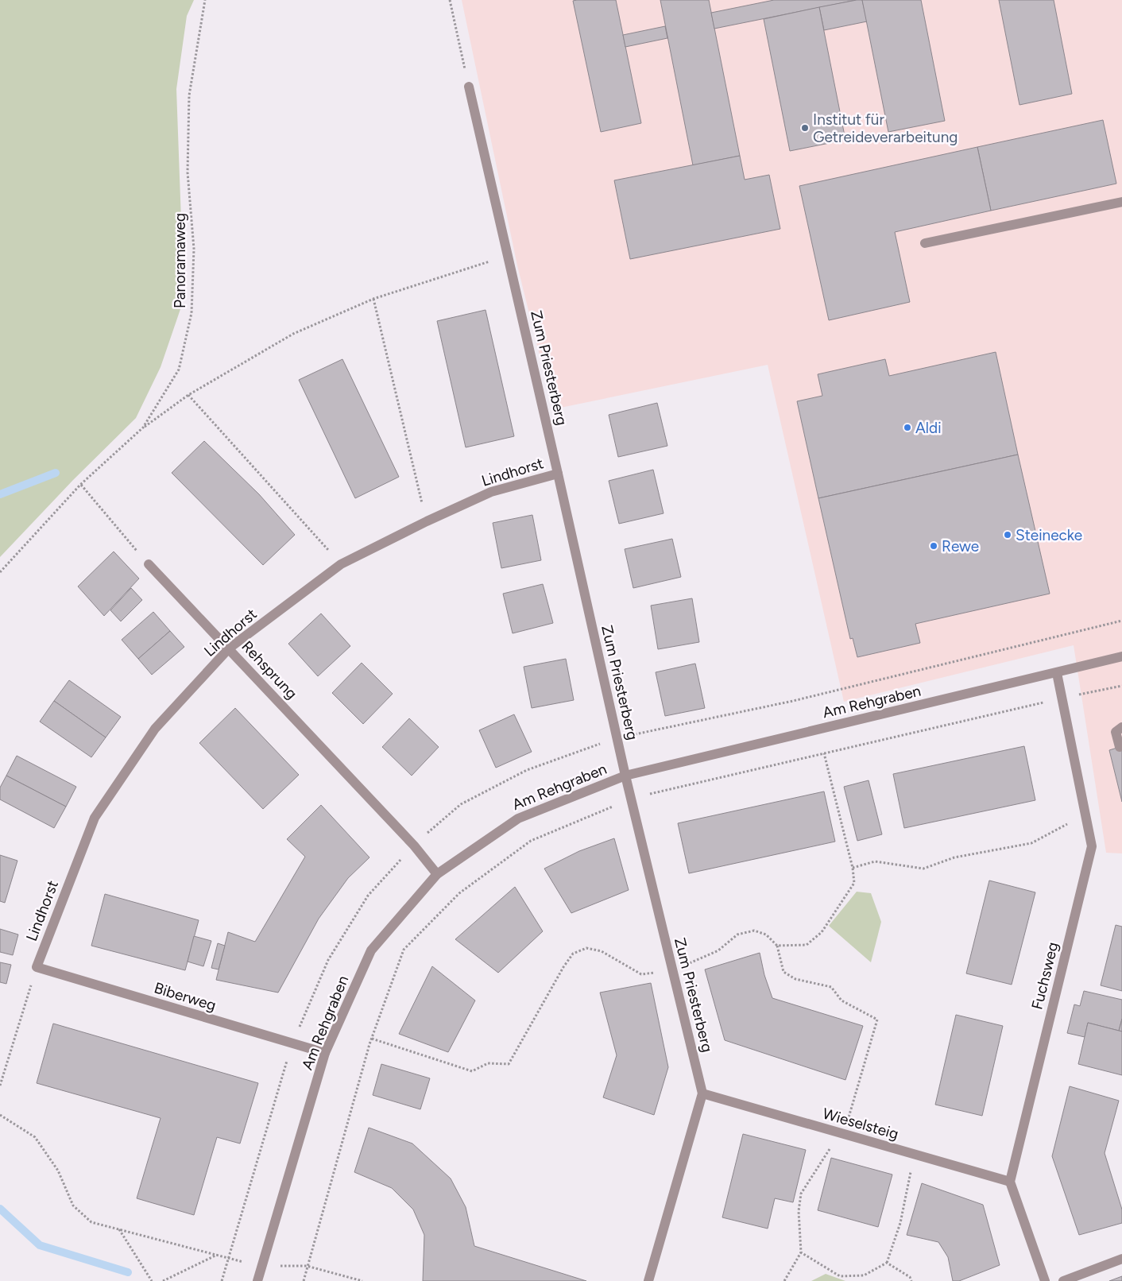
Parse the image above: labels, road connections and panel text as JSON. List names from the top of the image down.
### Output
{
  "streets": {
    "street": [
      "Zum Priesterberg",
      "Lindhorst",
      "Rehsprung",
      "Am Rehgraben",
      "Fuchsweg",
      "Biberweg",
      "Wieselsteig"
    ],
    "path": ["Panoramaweg"]
  },
  "crossings": [
    ["Zum Priesterberg", "Lindhorst"],
    ["Zum Priesterberg", "Am Rehgraben"],
    ["Zum Priesterberg", "Wieselsteig"],
    ["Lindhorst", "Rehsprung"],
    ["Lindhorst", "Biberweg"],
    ["Rehsprung", "Am Rehgraben"],
    ["Am Rehgraben", "Fuchsweg"],
    ["Am Rehgraben", "Biberweg"],
    ["Fuchsweg", "Wieselsteig"]
  ],
  "places": [
    "Institut für Getreideverarbeitung",
    "Aldi",
    "Steinecke",
    "Rewe"
  ]
}
